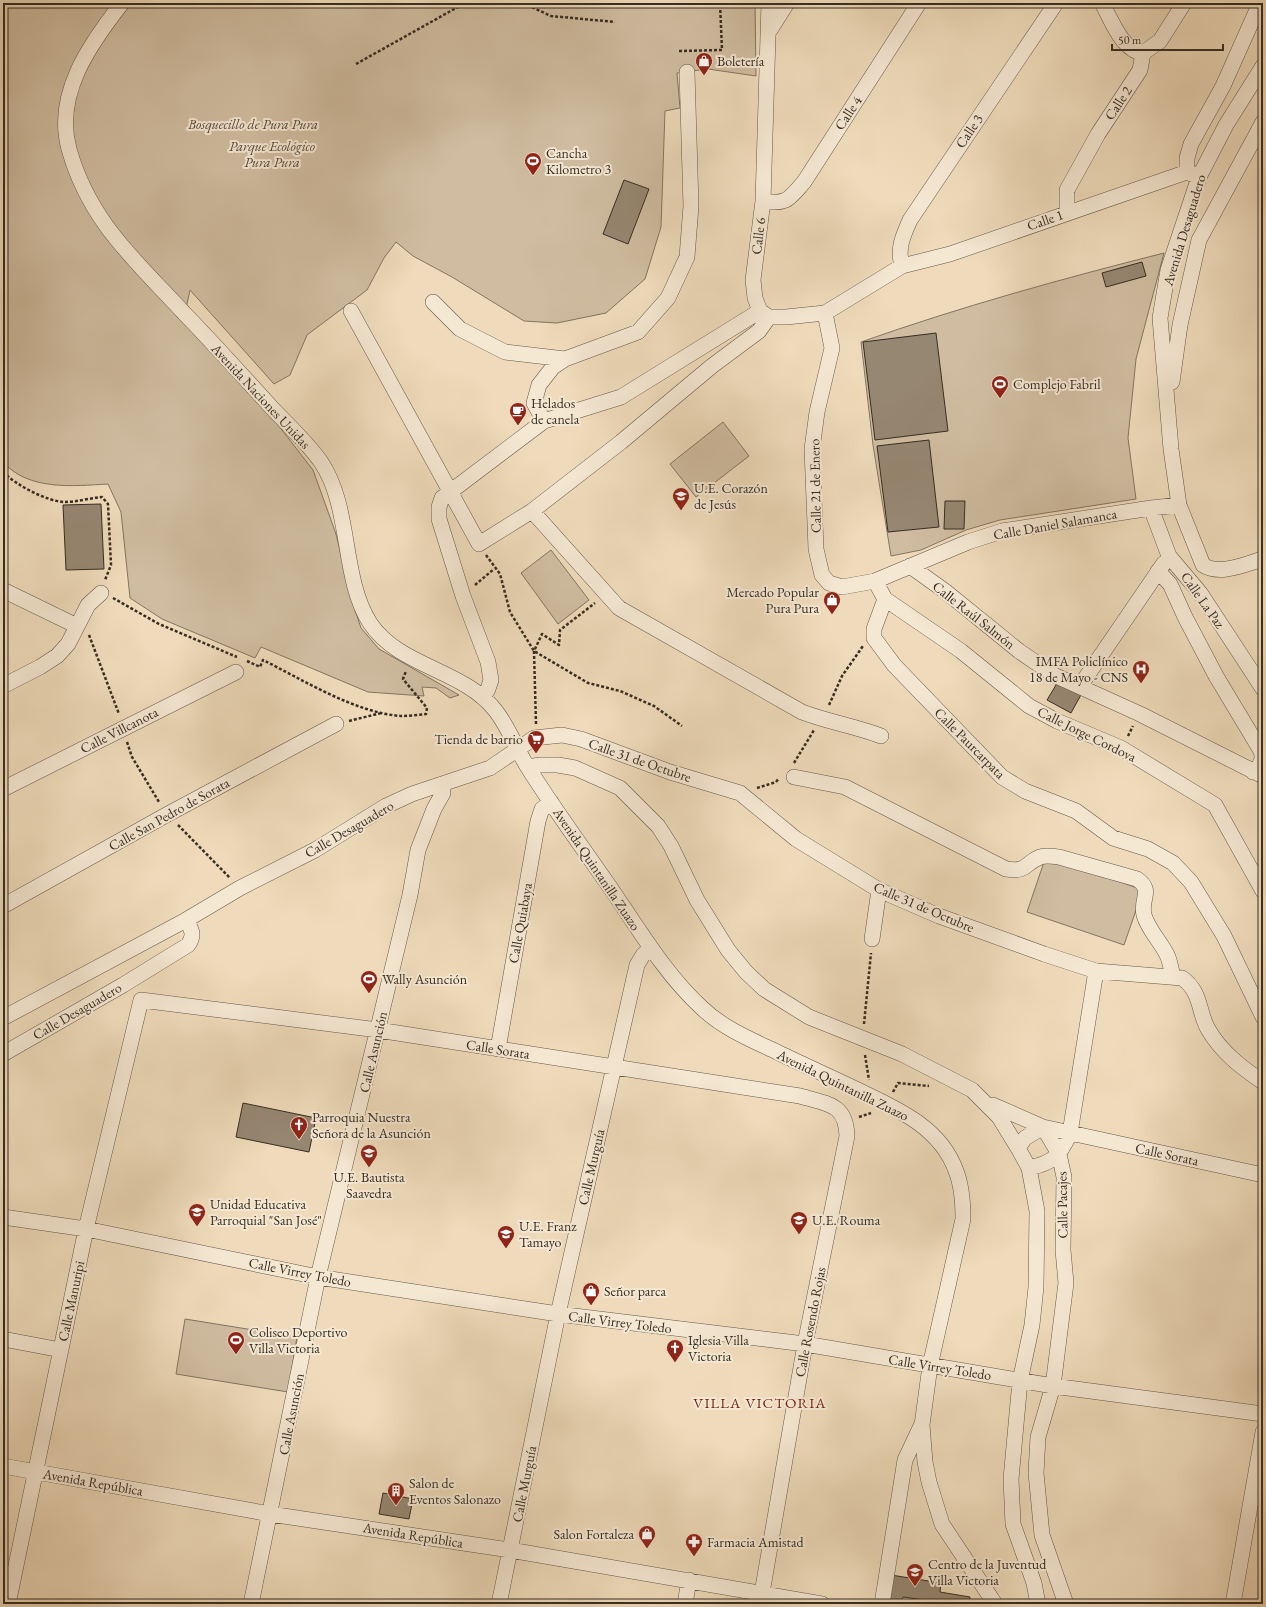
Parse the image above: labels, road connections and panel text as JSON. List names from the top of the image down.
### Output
{
  "streets": {
    "street": [
      "Calle 2",
      "Calle 4",
      "Calle 3",
      "Calle 1",
      "Avenida Desaguadero",
      "Calle 6",
      "Avenida Naciones Unidas",
      "Calle 21 de Enero",
      "Calle Daniel Salamanca",
      "Calle La Paz",
      "Calle Raúl Salmón",
      "Calle Villcanota",
      "Calle Jorge Cordova",
      "Calle Paurcarpata",
      "Calle 31 de Octubre",
      "Calle San Pedro de Sorata",
      "Calle Desaguadero",
      "Avenida Quintanilla Zuazo",
      "Calle Quiabaya",
      "Calle Sorata",
      "Calle Asunción",
      "Calle Murguía",
      "Calle Pacajes",
      "Calle Virrey Toledo",
      "Calle Manuripi",
      "Calle Rosendo Rojas",
      "Avenida República"
    ]
  },
  "crossings": [
    ["Calle 2", "Calle 1"],
    ["Calle 4", "Calle 6"],
    ["Calle 3", "Calle 1"],
    ["Calle 1", "Avenida Desaguadero"],
    ["Avenida Desaguadero", "Calle Daniel Salamanca"],
    ["Avenida Naciones Unidas", "Calle 31 de Octubre"],
    ["Avenida Naciones Unidas", "Calle Desaguadero"],
    ["Avenida Naciones Unidas", "Avenida Quintanilla Zuazo"],
    ["Calle 21 de Enero", "Calle Daniel Salamanca"],
    ["Calle Daniel Salamanca", "Calle La Paz"],
    ["Calle Daniel Salamanca", "Calle Raúl Salmón"],
    ["Calle 31 de Octubre", "Calle Desaguadero"],
    ["Calle Desaguadero", "Calle Asunción"],
    ["Avenida Quintanilla Zuazo", "Calle Quiabaya"],
    ["Avenida Quintanilla Zuazo", "Calle Murguía"],
    ["Avenida Quintanilla Zuazo", "Calle Virrey Toledo"],
    ["Calle Quiabaya", "Calle Sorata"],
    ["Calle Sorata", "Calle Asunción"],
    ["Calle Sorata", "Calle Murguía"],
    ["Calle Sorata", "Calle Pacajes"],
    ["Calle Sorata", "Calle Manuripi"],
    ["Calle Sorata", "Calle Rosendo Rojas"],
    ["Calle Asunción", "Calle Virrey Toledo"],
    ["Calle Asunción", "Avenida República"],
    ["Calle Murguía", "Calle Virrey Toledo"],
    ["Calle Murguía", "Avenida República"],
    ["Calle Pacajes", "Calle Virrey Toledo"],
    ["Calle Virrey Toledo", "Calle Manuripi"],
    ["Calle Virrey Toledo", "Calle Rosendo Rojas"],
    ["Calle Manuripi", "Avenida República"],
    ["Calle Rosendo Rojas", "Avenida República"]
  ],
  "districts": ["VILLA VICTORIA"],
  "parks": ["Bosquecillo de Pura Pura", "Parque Ecológico Pura Pura"],
  "places": {
    "shop": [
      "Boletería",
      "Mercado Popular Pura Pura",
      "Señor parca",
      "Salon Fortaleza"
    ],
    "sports": [
      "Cancha Kilometro 3",
      "Complejo Fabril",
      "Wally Asunción",
      "Coliseo Deportivo Villa Victoria"
    ],
    "cafe": ["Helados de canela"],
    "school or university": [
      "U.E. Corazón de Jesús",
      "U.E. Bautista Saavedra",
      "Unidad Educativa Parroquial \"San José\"",
      "U.E. Rouma",
      "U.E. Franz Tamayo",
      "Centro de la Juventud Villa Victoria"
    ],
    "hospital": ["IMFA Policlínico 18 de Mayo - CNS"],
    "supermarket": ["Tienda de barrio"],
    "church": ["Parroquia Nuestra Señora de la Asunción", "Iglesia Villa Victoria"],
    "building": ["Salon de Eventos Salonazo"],
    "pharmacy": ["Farmacia Amistad"]
  },
  "scale_bar": "50 m"
}
